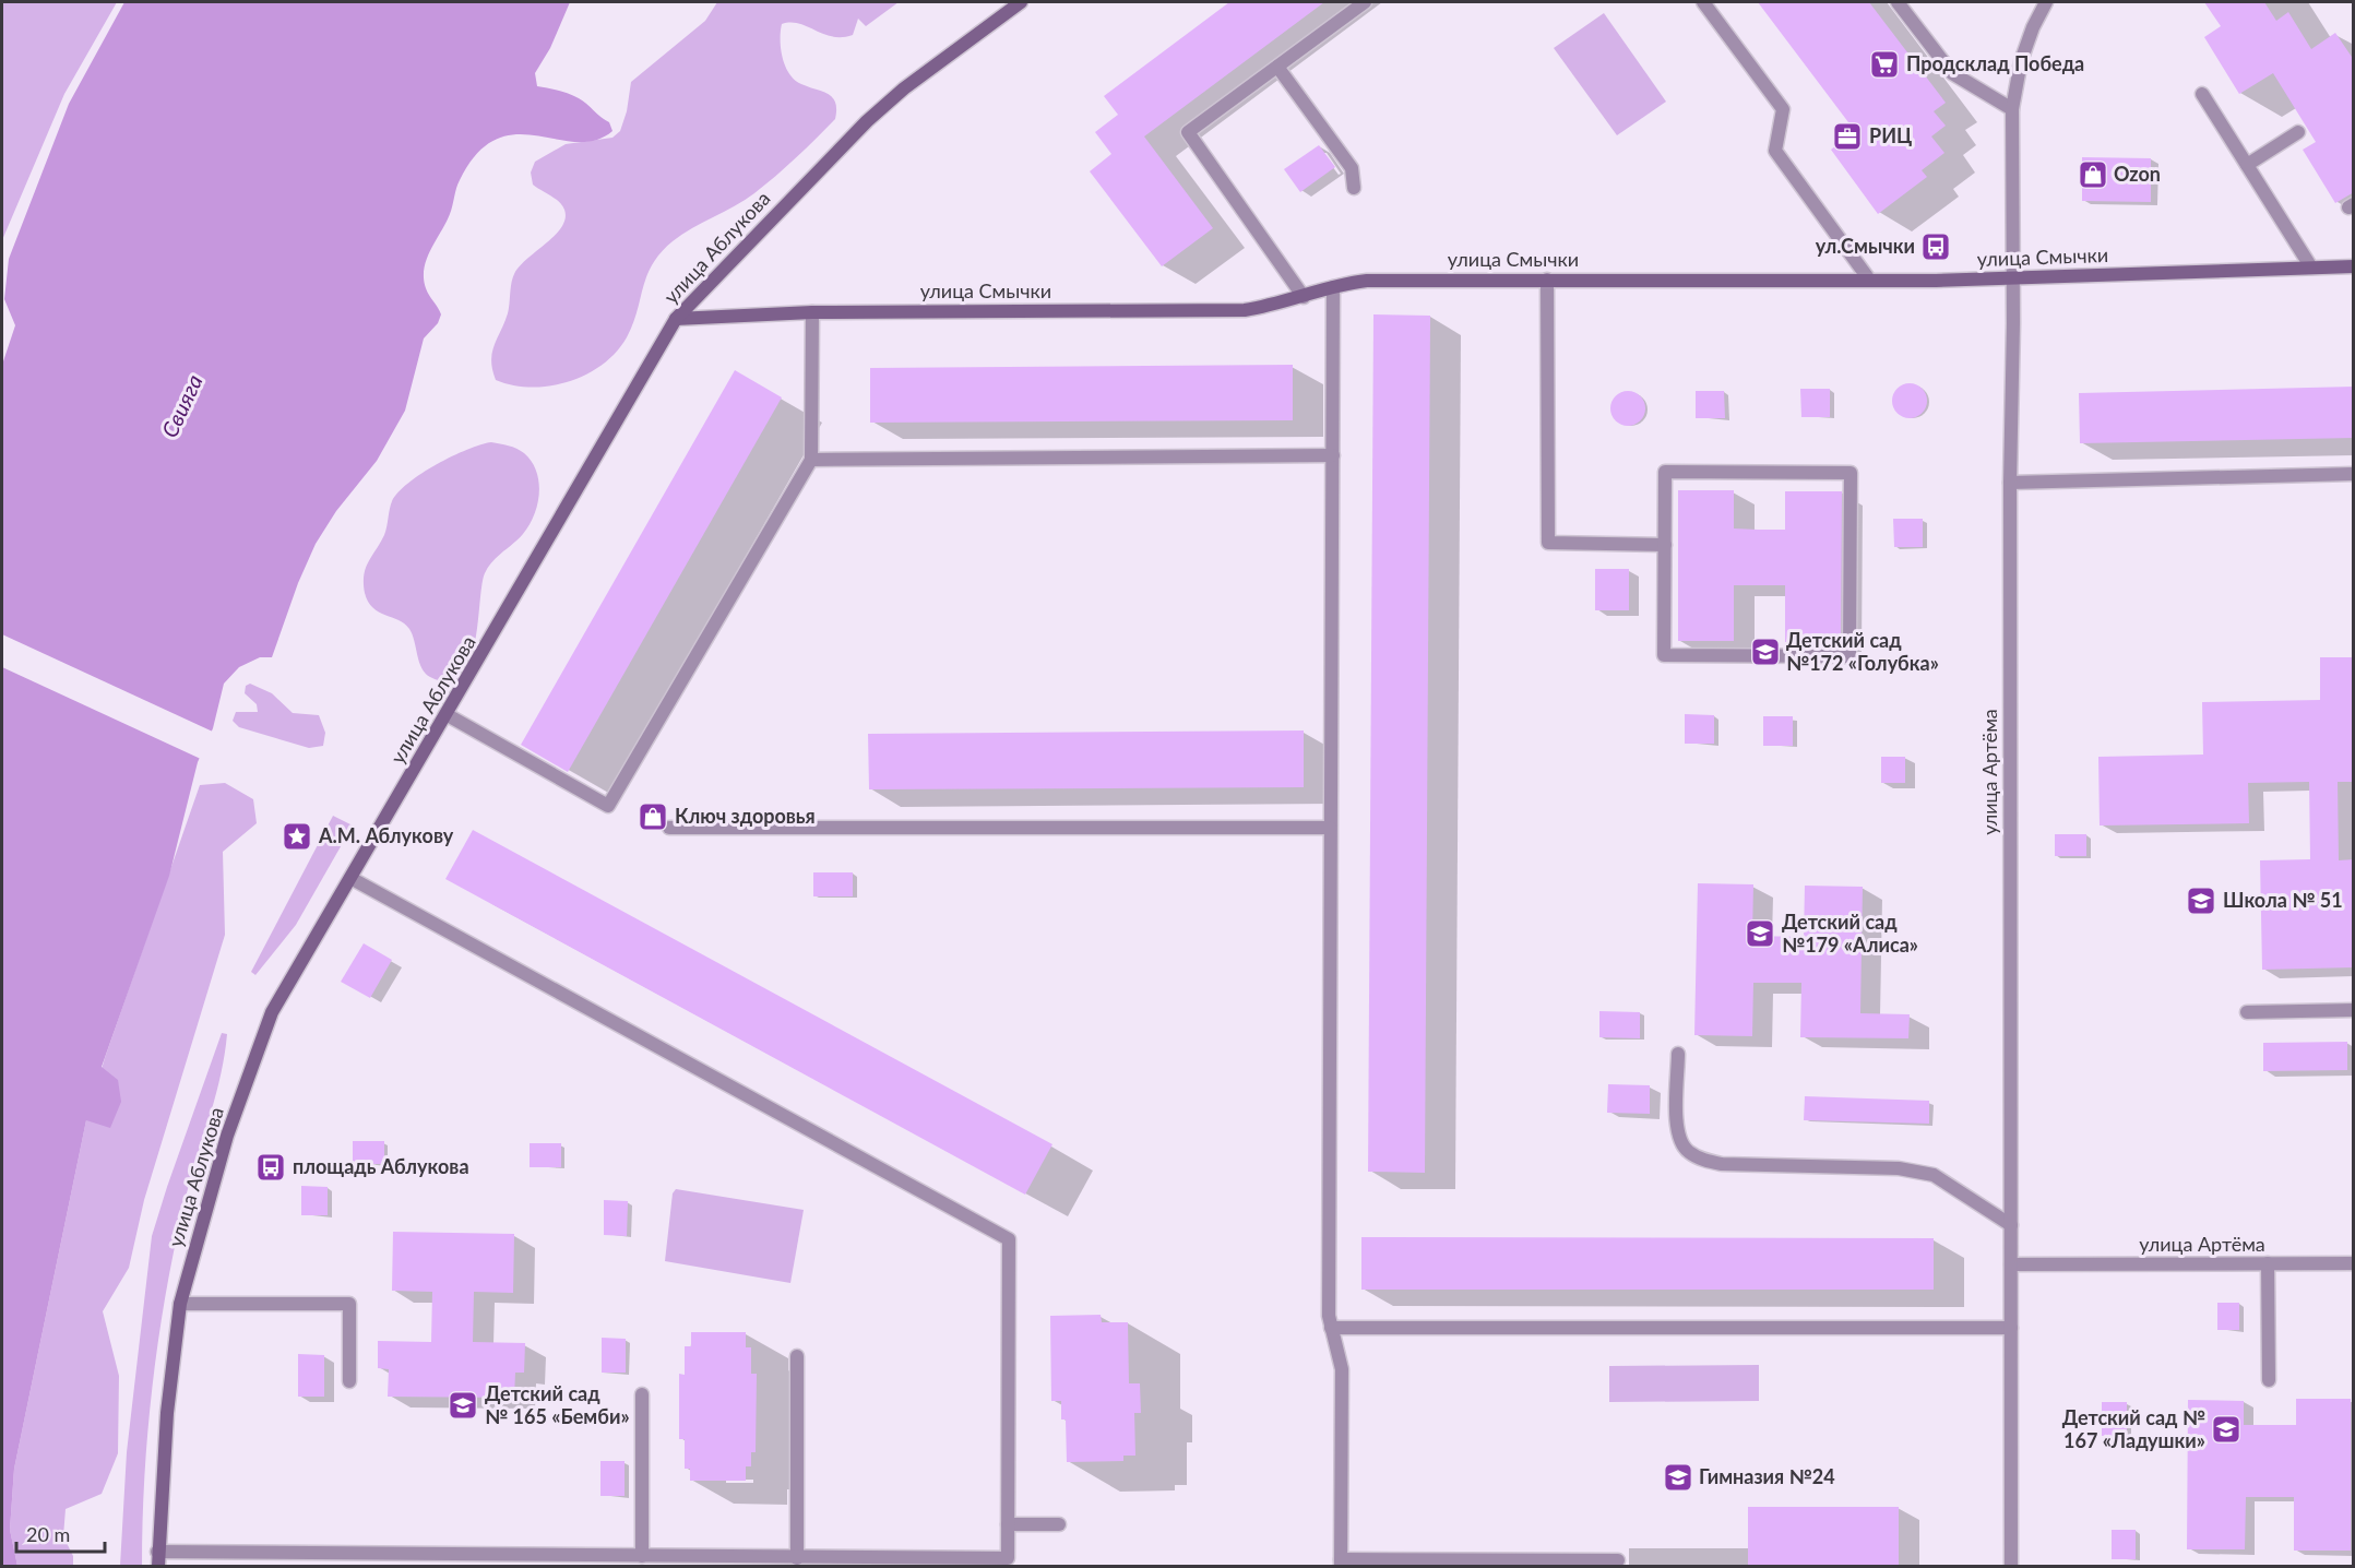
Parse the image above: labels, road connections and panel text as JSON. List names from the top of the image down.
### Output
{
  "streets": {
    "street": ["улица Аблукова", "улица Смычки", "улица Артёма"]
  },
  "crossings": [
    ["улица Аблукова", "улица Смычки"],
    ["улица Смычки", "улица Артёма"]
  ],
  "water": ["Свияга"],
  "places": {
    "supermarket": ["Продсклад Победа"],
    "office": ["РИЦ"],
    "shop": ["Ozon", "Ключ здоровья"],
    "bus stop": ["ул.Смычки", "площадь Аблукова"],
    "school or university": [
      "Детский сад №172 «Голубка»",
      "Школа № 51",
      "Детский сад №179 «Алиса»",
      "Детский сад № 165 «Бемби»",
      "Детский сад № 167 «Ладушки»",
      "Гимназия №24"
    ],
    "place": ["А.М. Аблукову"]
  },
  "scale_bar": "20 m"
}
